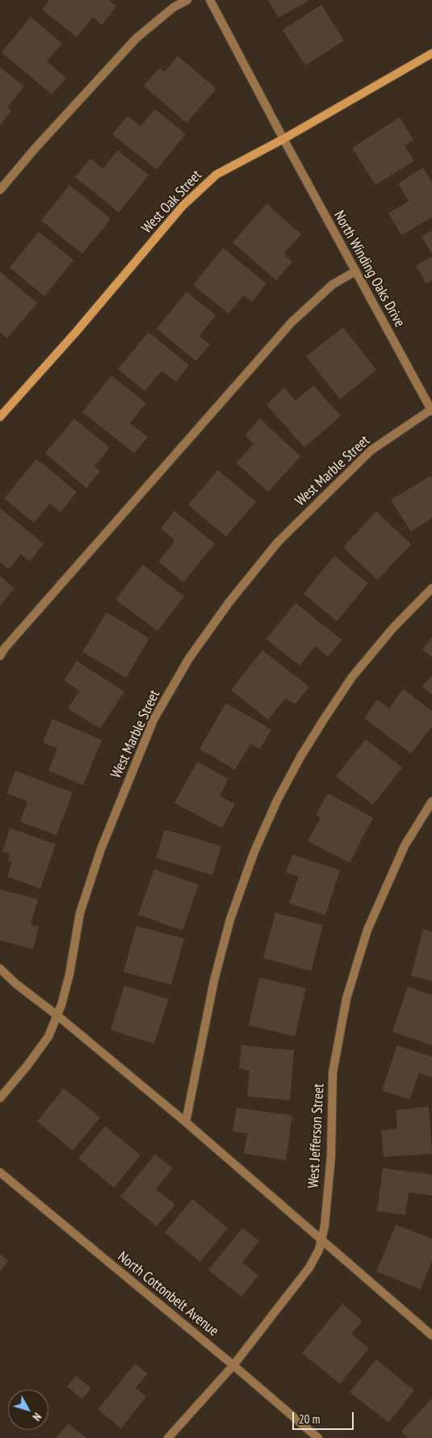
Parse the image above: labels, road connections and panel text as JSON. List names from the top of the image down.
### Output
{
  "streets": {
    "street": [
      "West Oak Street",
      "North Winding Oaks Drive",
      "West Marble Street",
      "West Jefferson Street",
      "North Cottonbelt Avenue"
    ]
  },
  "crossings": [
    ["West Oak Street", "North Winding Oaks Drive"],
    ["North Winding Oaks Drive", "West Marble Street"],
    ["West Jefferson Street", "North Cottonbelt Avenue"]
  ],
  "scale_bar": "20 m",
  "north": "bottom right"
}
